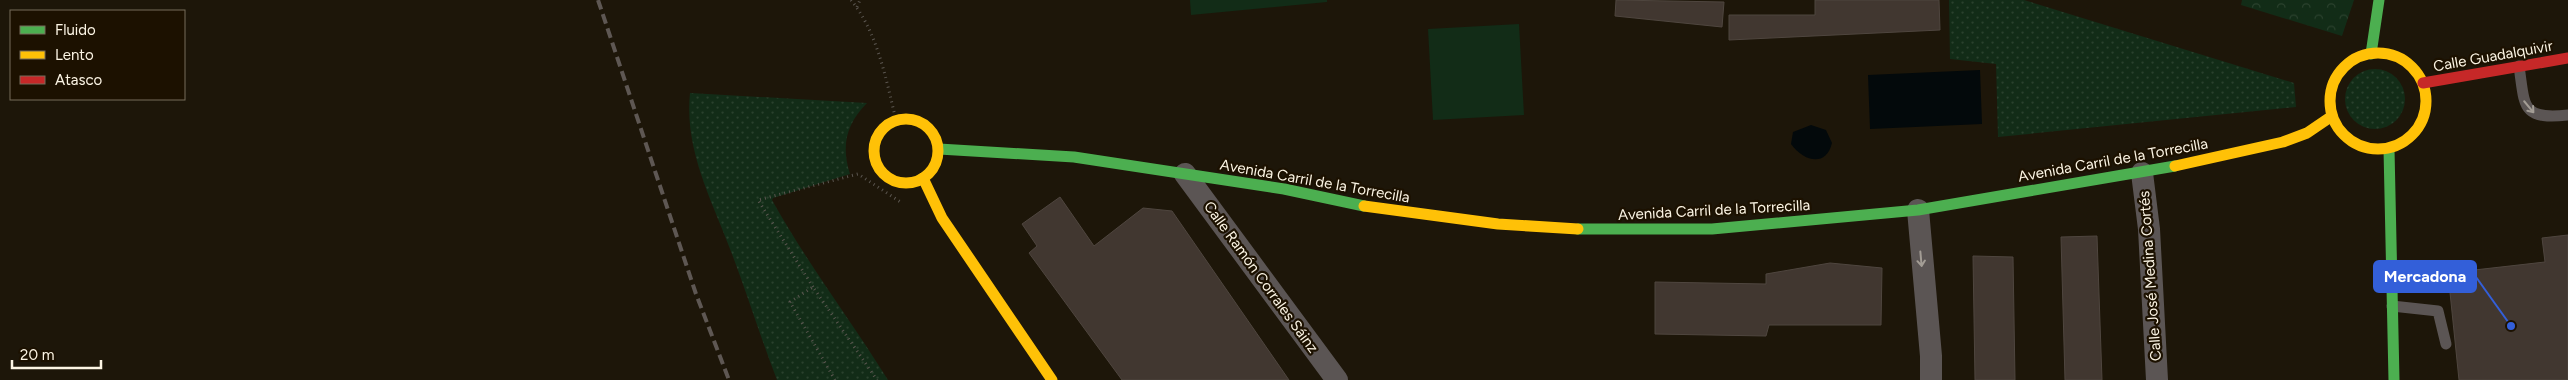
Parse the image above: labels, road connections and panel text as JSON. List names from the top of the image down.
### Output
{
  "streets": {
    "main road": ["Calle Guadalquivir", "Avenida Carril de la Torrecilla"],
    "street": ["Calle José Medina Cortés", "Calle Ramón Corrales Sáinz"]
  },
  "crossings": [
    ["Calle Guadalquivir", "Avenida Carril de la Torrecilla"],
    ["Avenida Carril de la Torrecilla", "Calle José Medina Cortés"],
    ["Avenida Carril de la Torrecilla", "Calle Ramón Corrales Sáinz"]
  ],
  "places": ["Mercadona"],
  "legend": ["Fluido", "Lento", "Atasco"],
  "scale_bar": "20 m"
}
